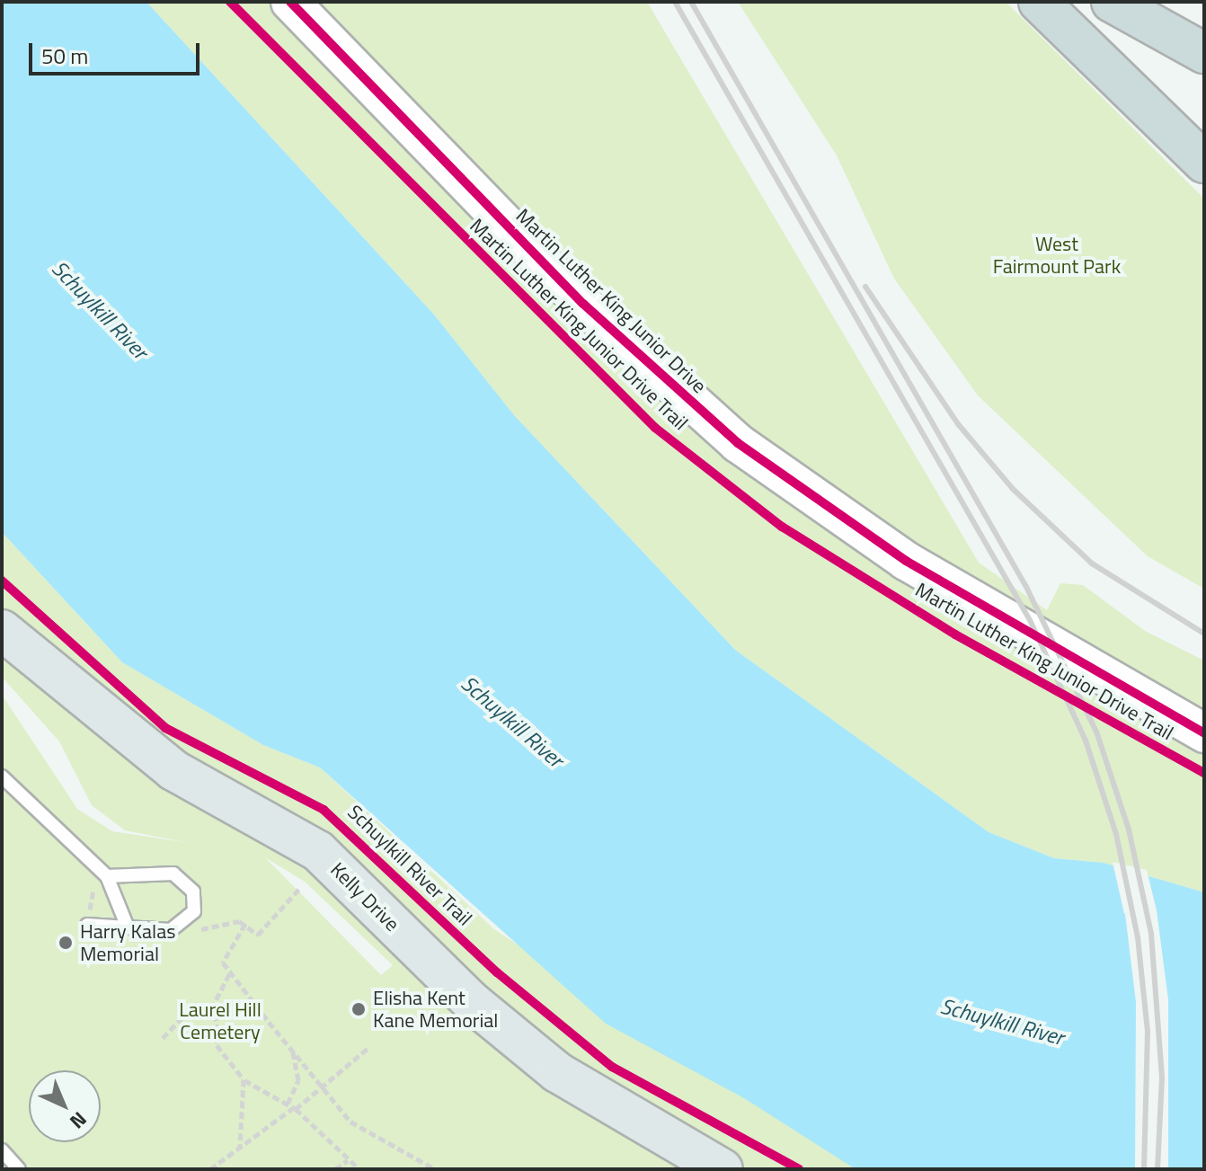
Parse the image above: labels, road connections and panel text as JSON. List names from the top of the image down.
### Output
{
  "streets": {
    "main road": ["Martin Luther King Junior Drive", "Kelly Drive"],
    "cycle path": ["Martin Luther King Junior Drive Trail", "Schuylkill River Trail"]
  },
  "water": ["Schuylkill River"],
  "parks": ["West Fairmount Park", "Laurel Hill Cemetery"],
  "places": ["Harry Kalas Memorial", "Elisha Kent Kane Memorial"],
  "scale_bar": "50 m",
  "north": "bottom right"
}
